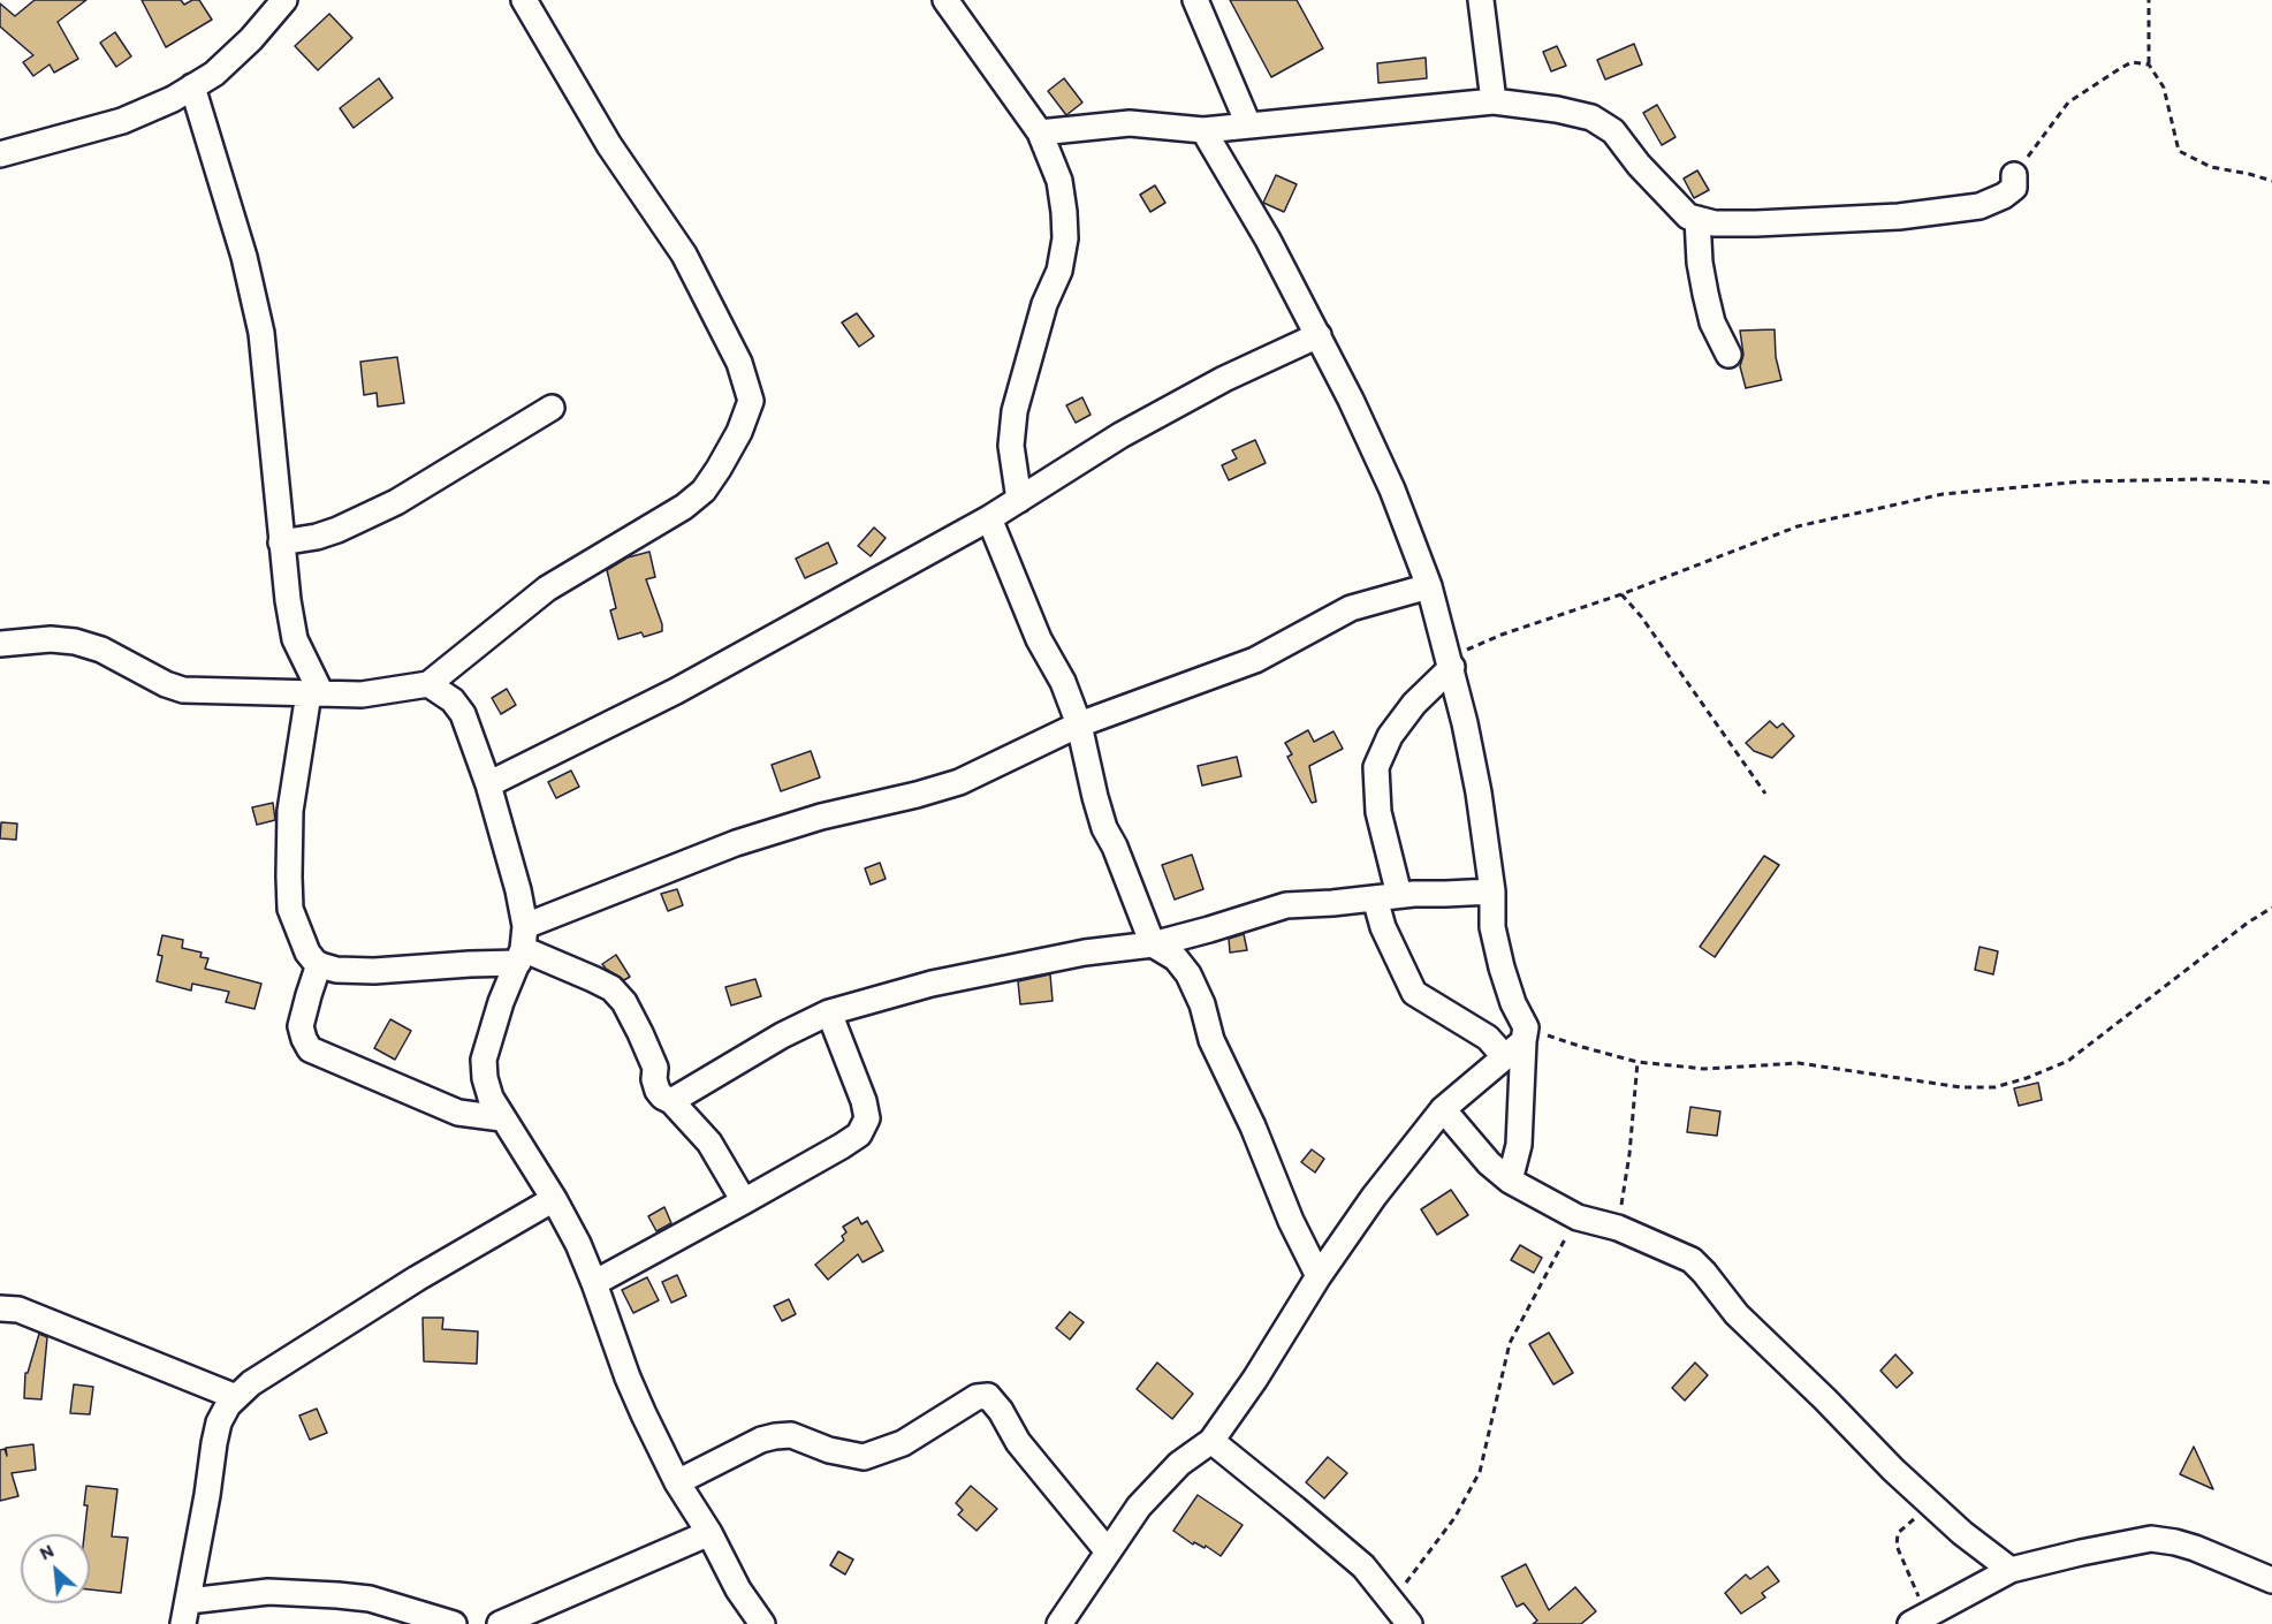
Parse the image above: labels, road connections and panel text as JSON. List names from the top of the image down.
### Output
{
  "north": "top left"
}
